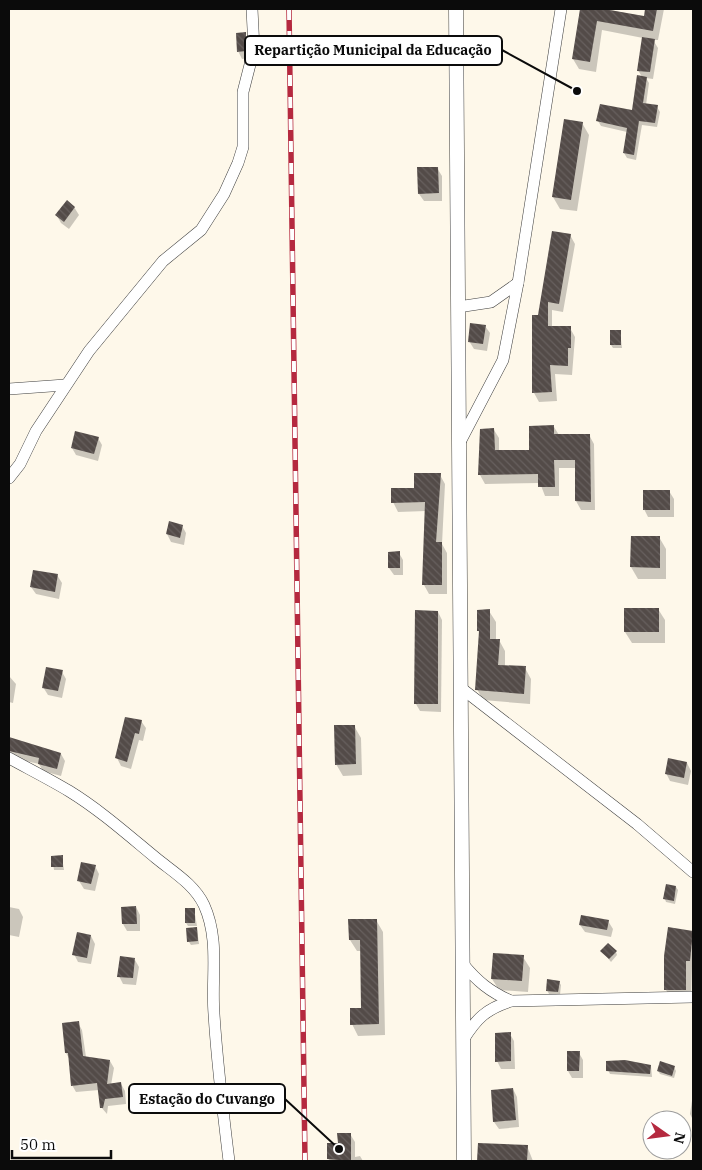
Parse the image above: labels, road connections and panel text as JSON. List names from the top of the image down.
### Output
{
  "places": ["Repartição Municipal da Educação", "Estação do Cuvango"],
  "scale_bar": "50 m",
  "north": "right"
}
